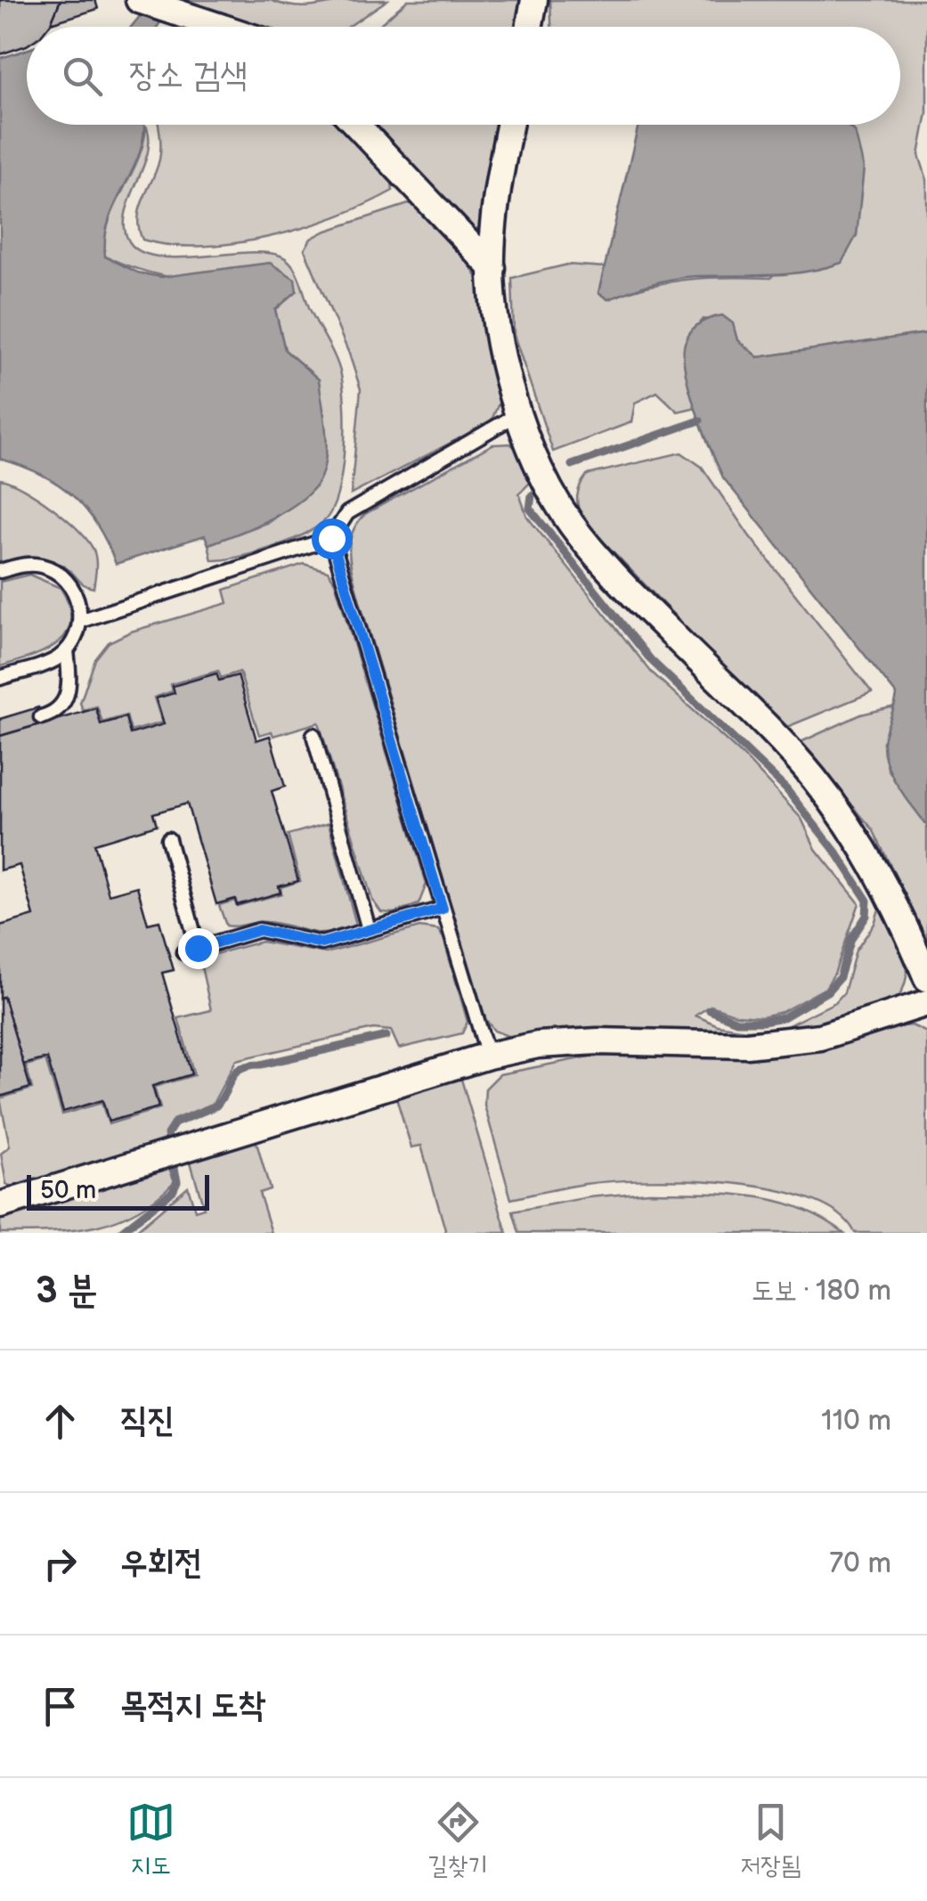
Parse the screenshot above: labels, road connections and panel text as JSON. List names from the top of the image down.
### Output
{
  "scale_bar": "50 m",
  "page": {
    "search": "장소 검색",
    "scale": "50 m",
    "heading": ["3 분", "도보 · 180 m"],
    "list": [
      ["직진", "110 m"],
      ["우회전", "70 m"],
      "목적지 도착"
    ],
    "nav": ["지도", "길찾기", "저장됨"]
  }
}
